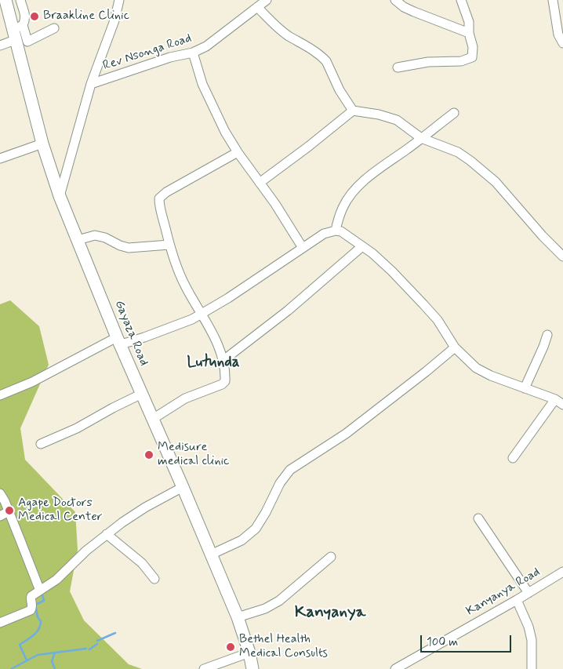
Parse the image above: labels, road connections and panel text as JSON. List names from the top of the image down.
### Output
{
  "streets": {
    "main road": ["Gayaza Road"],
    "street": ["Rev Nsonga Road", "Kanyanya Road"]
  },
  "districts": ["Lutunda", "Kanyanya"],
  "places": [
    "Braakline Clinic",
    "Medisure medical clinic",
    "Agape Doctors Medical Center",
    "Bethel Health Medical Consults"
  ],
  "scale_bar": "100 m"
}
